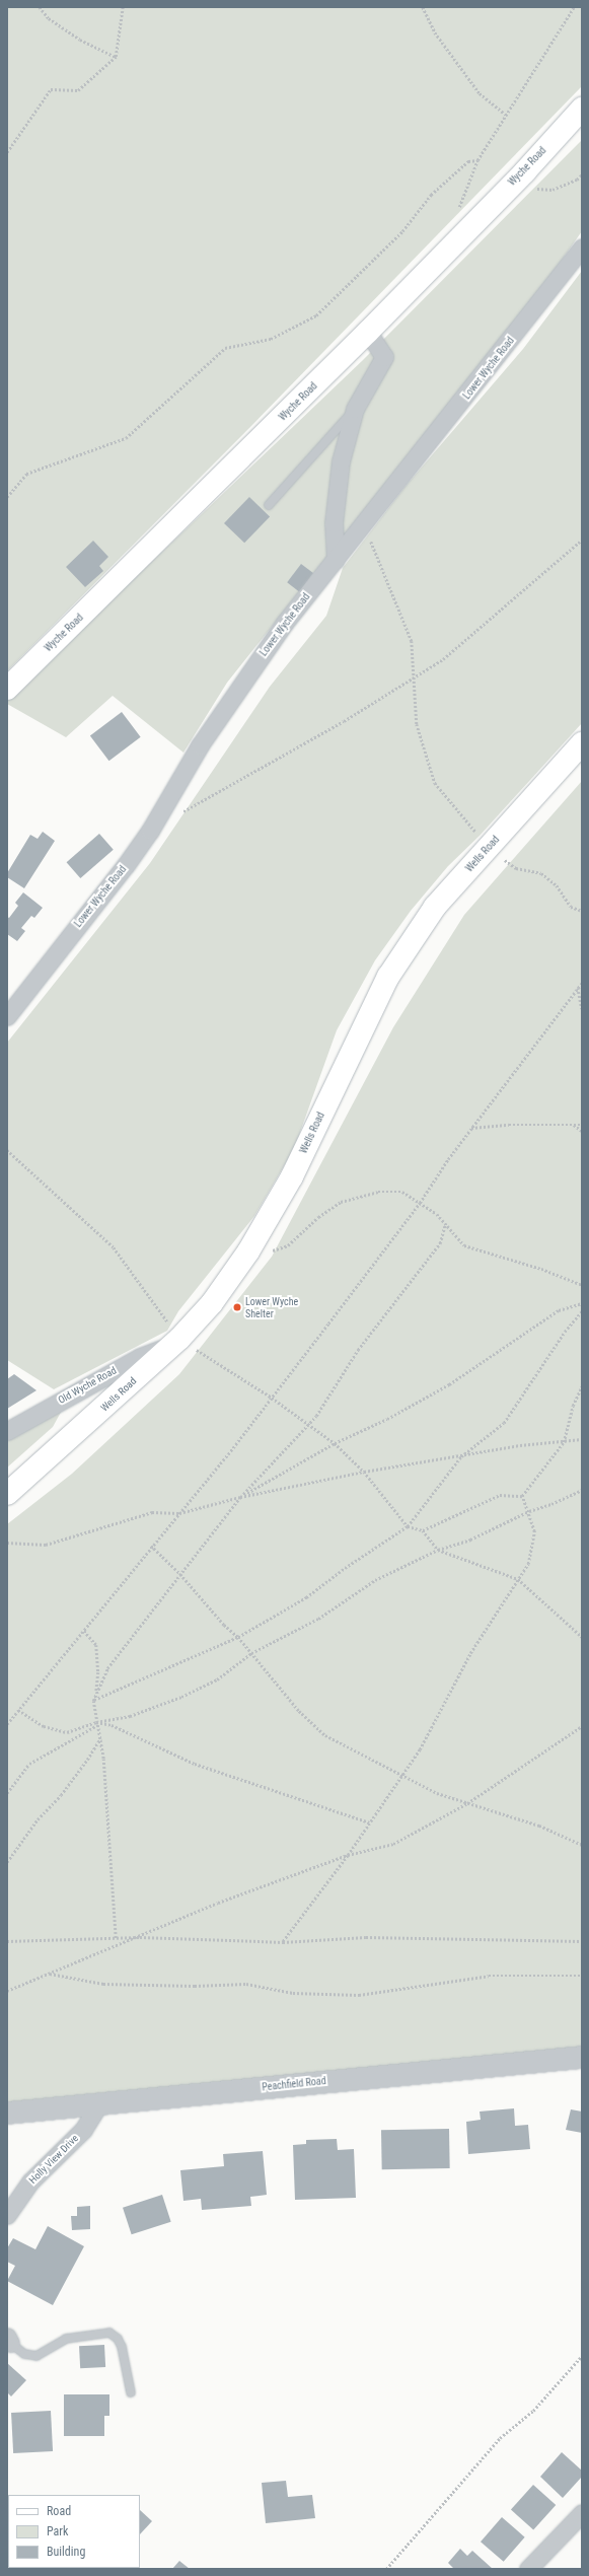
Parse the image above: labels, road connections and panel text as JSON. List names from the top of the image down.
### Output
{
  "streets": {
    "main road": ["Wyche Road", "Wells Road"],
    "street": [
      "Lower Wyche Road",
      "Old Wyche Road",
      "Peachfield Road",
      "Holly View Drive"
    ]
  },
  "crossings": [
    ["Wells Road", "Old Wyche Road"],
    ["Peachfield Road", "Holly View Drive"]
  ],
  "places": ["Lower Wyche Shelter"],
  "legend": ["Road", "Park", "Building"]
}
